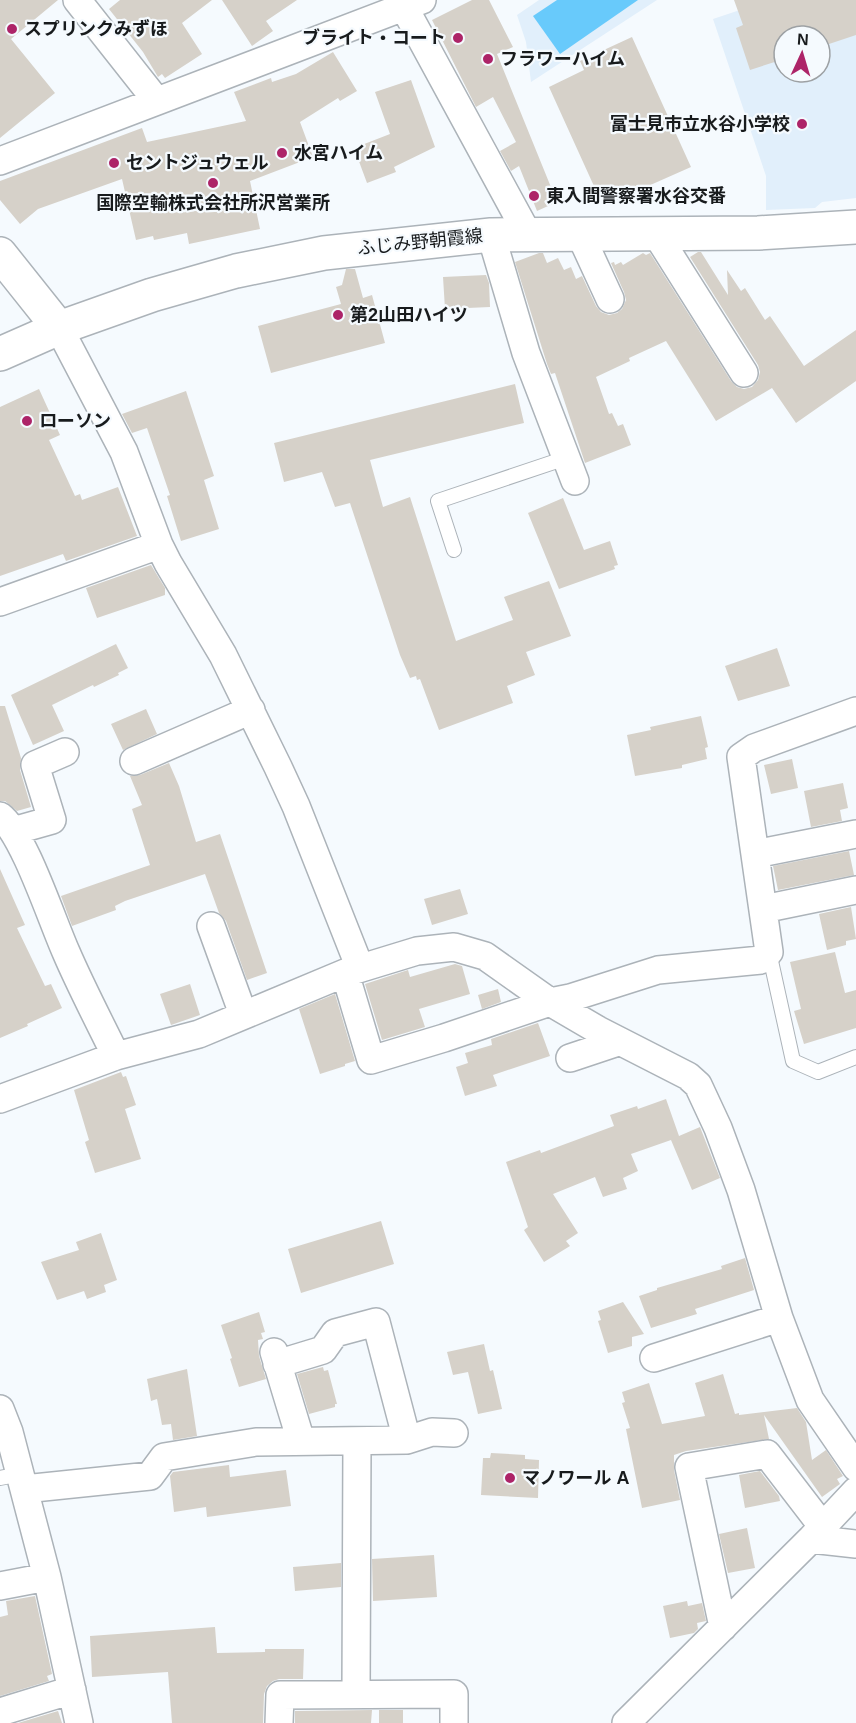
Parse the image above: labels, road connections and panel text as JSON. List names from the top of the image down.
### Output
{
  "streets": {
    "main road": ["ふじみ野朝霞線"]
  },
  "places": [
    "スプリンクみずほ",
    "ブライト・コート",
    "フラワーハイム",
    "富士見市立水谷小学校",
    "水宮ハイム",
    "セントジュウェル",
    "国際空輸株式会社所沢営業所",
    "東入間警察署水谷交番",
    "第2山田ハイツ",
    "ローソン",
    "マノワール A"
  ],
  "north": "top"
}
